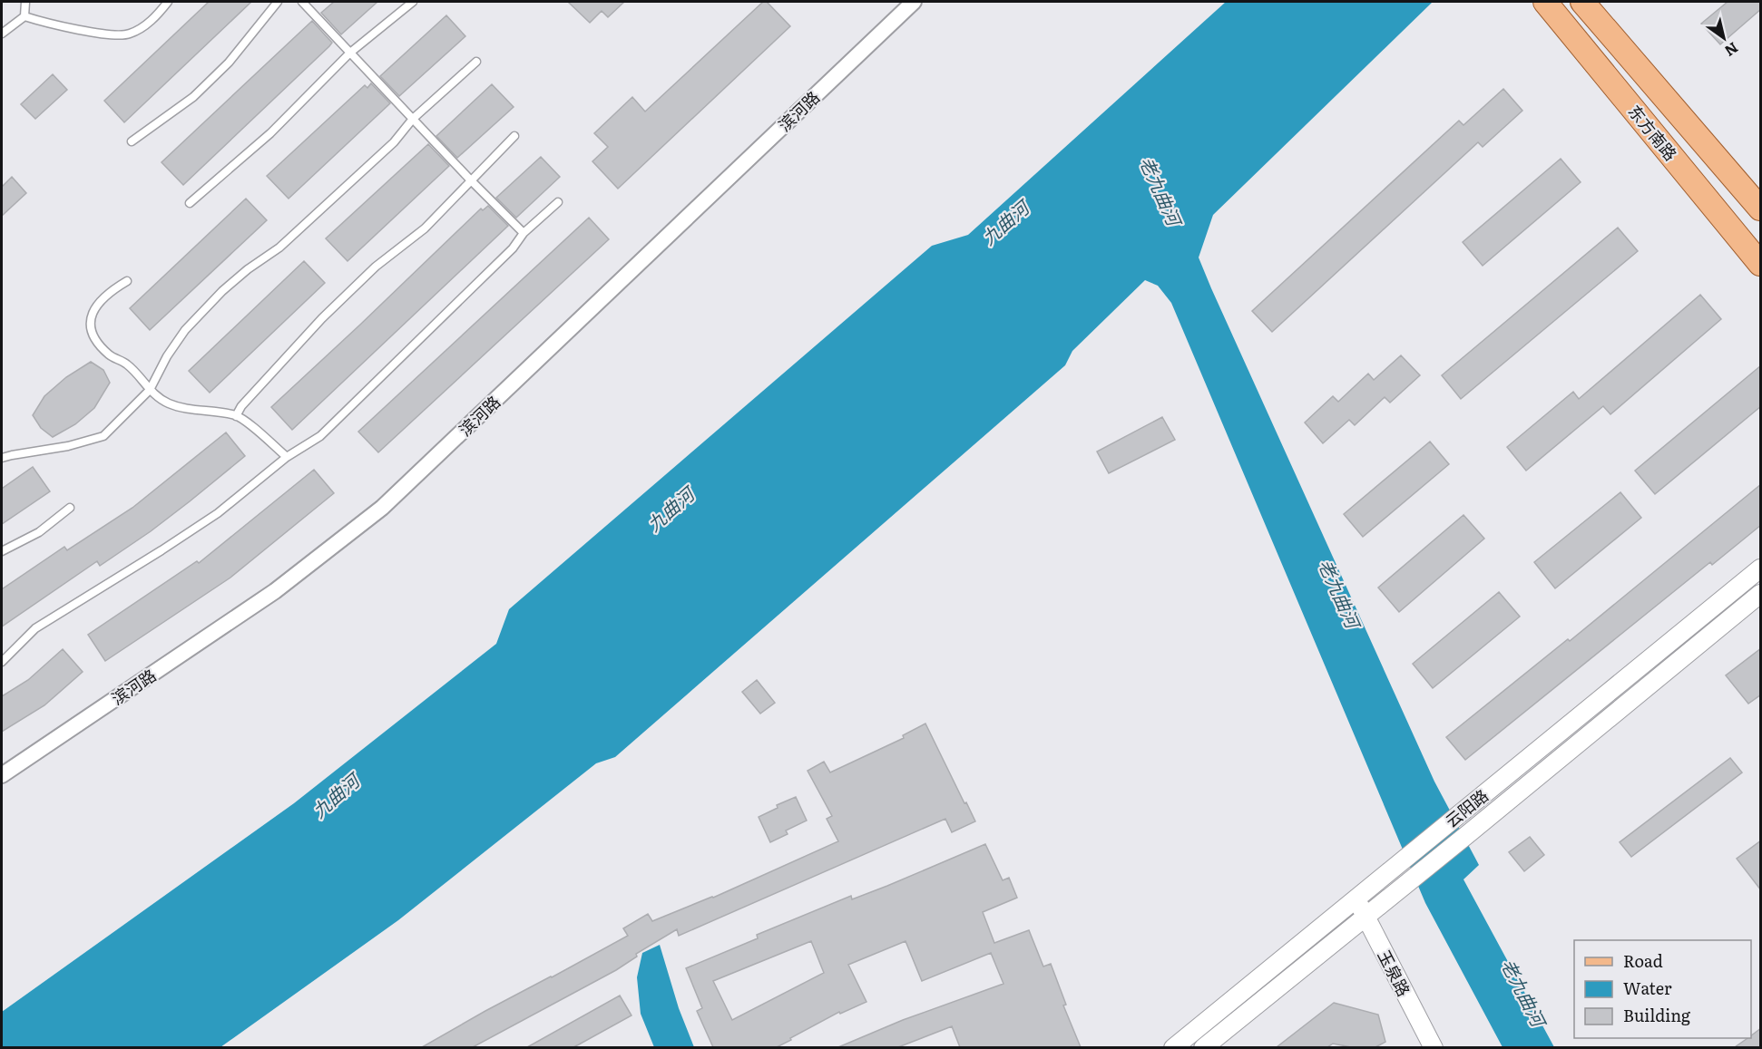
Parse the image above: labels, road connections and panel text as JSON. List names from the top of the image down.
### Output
{
  "streets": {
    "main road": ["东方南路"],
    "street": ["滨河路", "云阳路", "玉泉路"]
  },
  "crossings": [
    ["云阳路", "玉泉路"]
  ],
  "water": ["老九曲河", "九曲河"],
  "legend": ["Road", "Water", "Building"],
  "north": "bottom right"
}
